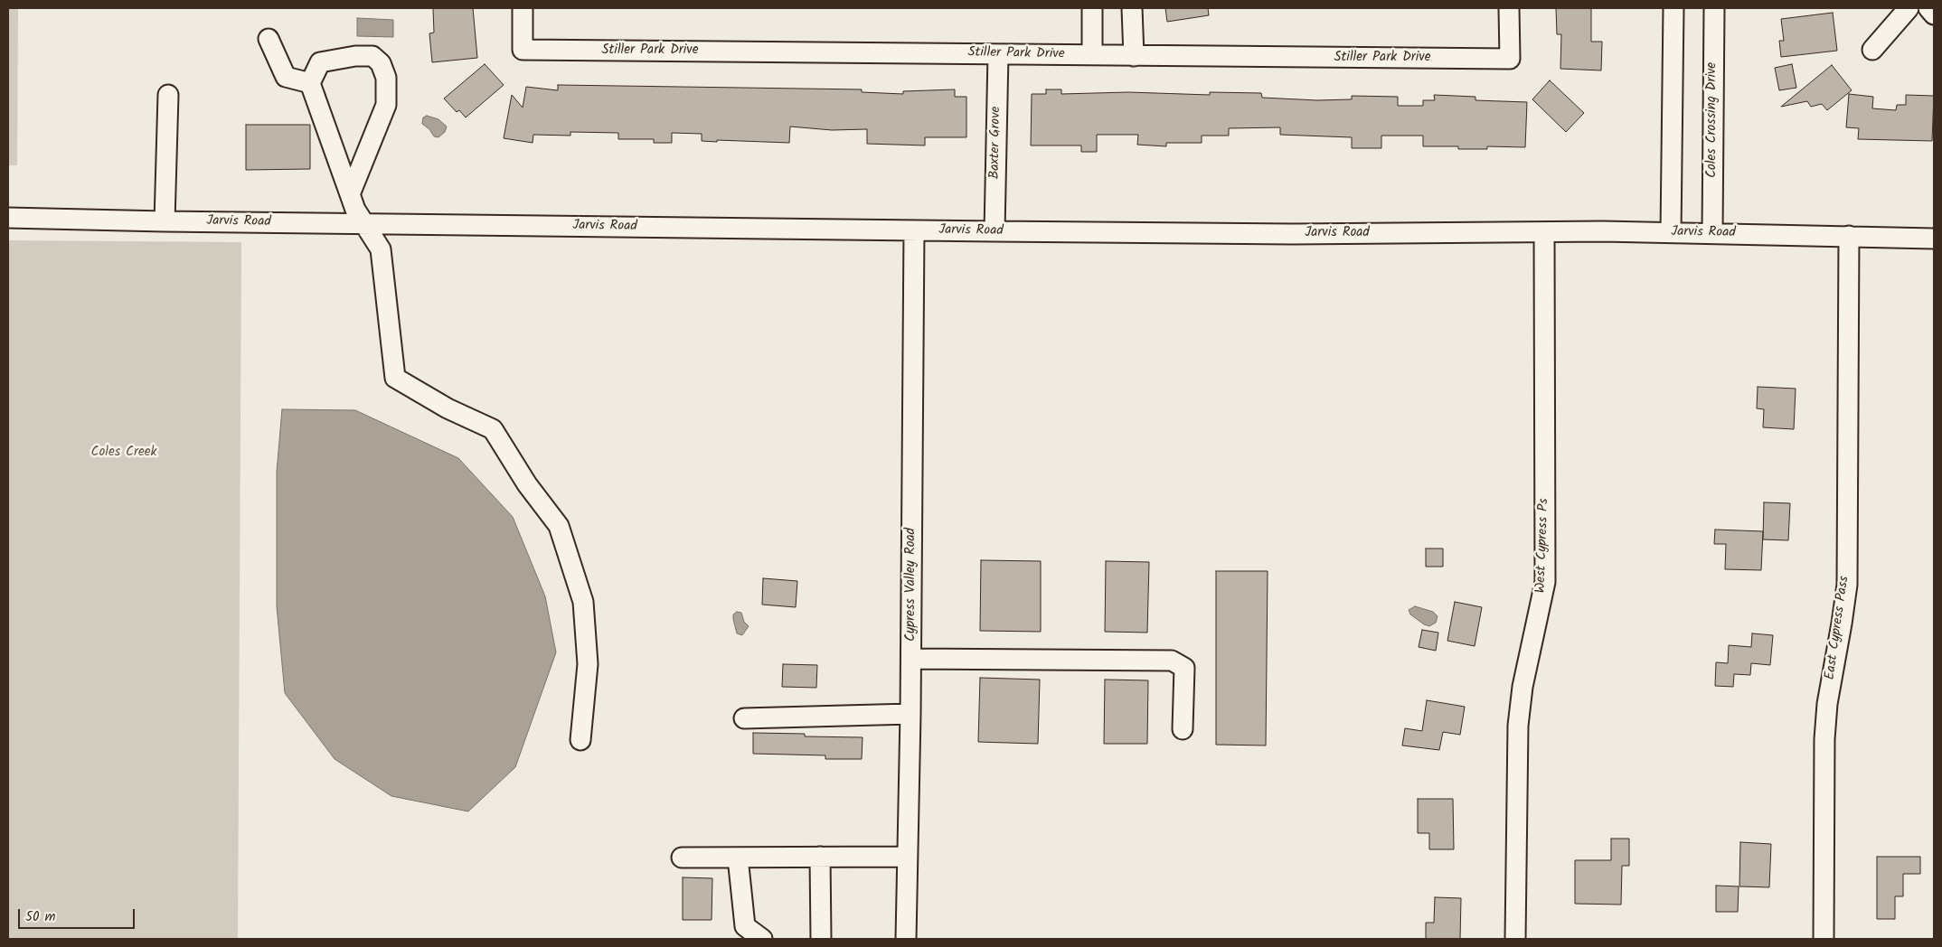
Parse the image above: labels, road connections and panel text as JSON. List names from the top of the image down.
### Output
{
  "streets": {
    "street": [
      "Stiller Park Drive",
      "Coles Crossing Drive",
      "Baxter Grove",
      "Jarvis Road",
      "West Cypress Ps",
      "Cypress Valley Road",
      "East Cypress Pass"
    ]
  },
  "crossings": [
    ["Stiller Park Drive", "Baxter Grove"],
    ["Coles Crossing Drive", "Jarvis Road"],
    ["Baxter Grove", "Jarvis Road"],
    ["Jarvis Road", "West Cypress Ps"],
    ["Jarvis Road", "Cypress Valley Road"],
    ["Jarvis Road", "East Cypress Pass"]
  ],
  "parks": ["Coles Creek"],
  "scale_bar": "50 m"
}
